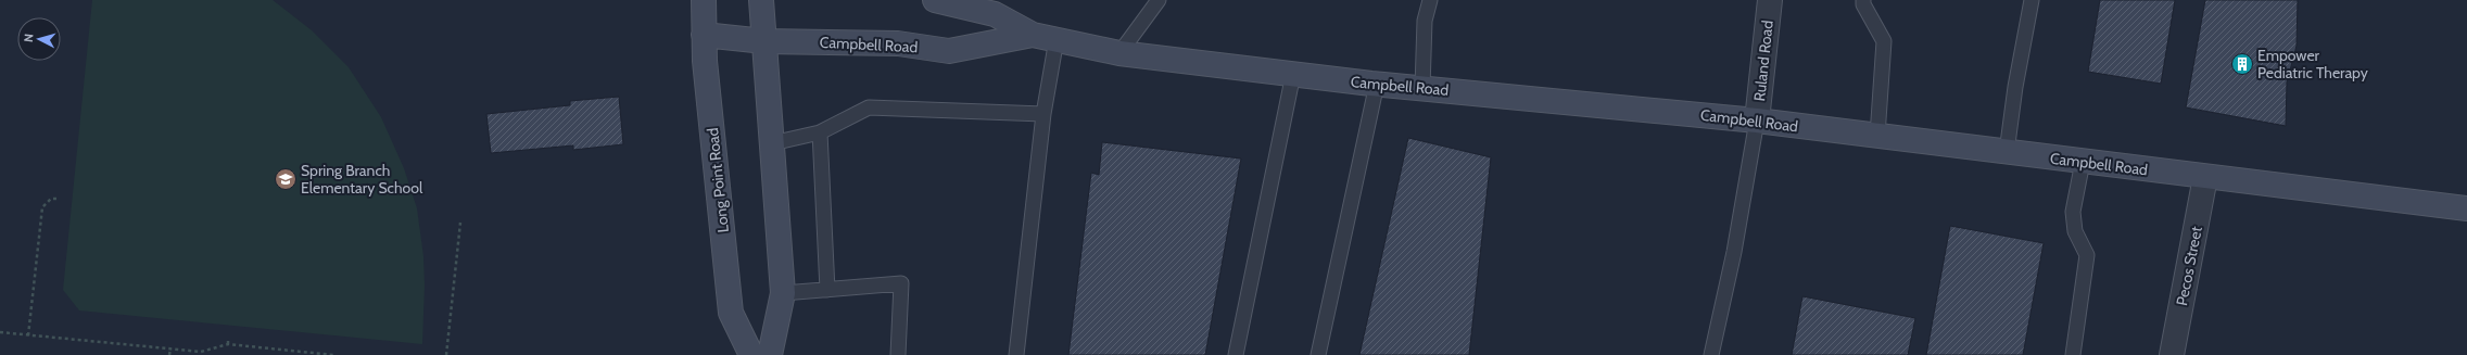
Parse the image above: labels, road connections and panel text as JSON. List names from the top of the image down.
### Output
{
  "streets": {
    "street": [
      "Campbell Road",
      "Ruland Road",
      "Long Point Road",
      "Pecos Street"
    ]
  },
  "crossings": [
    ["Campbell Road", "Ruland Road"],
    ["Campbell Road", "Long Point Road"],
    ["Campbell Road", "Pecos Street"]
  ],
  "places": {
    "building": ["Empower Pediatric Therapy"],
    "school or university": ["Spring Branch Elementary School"]
  },
  "north": "left"
}
